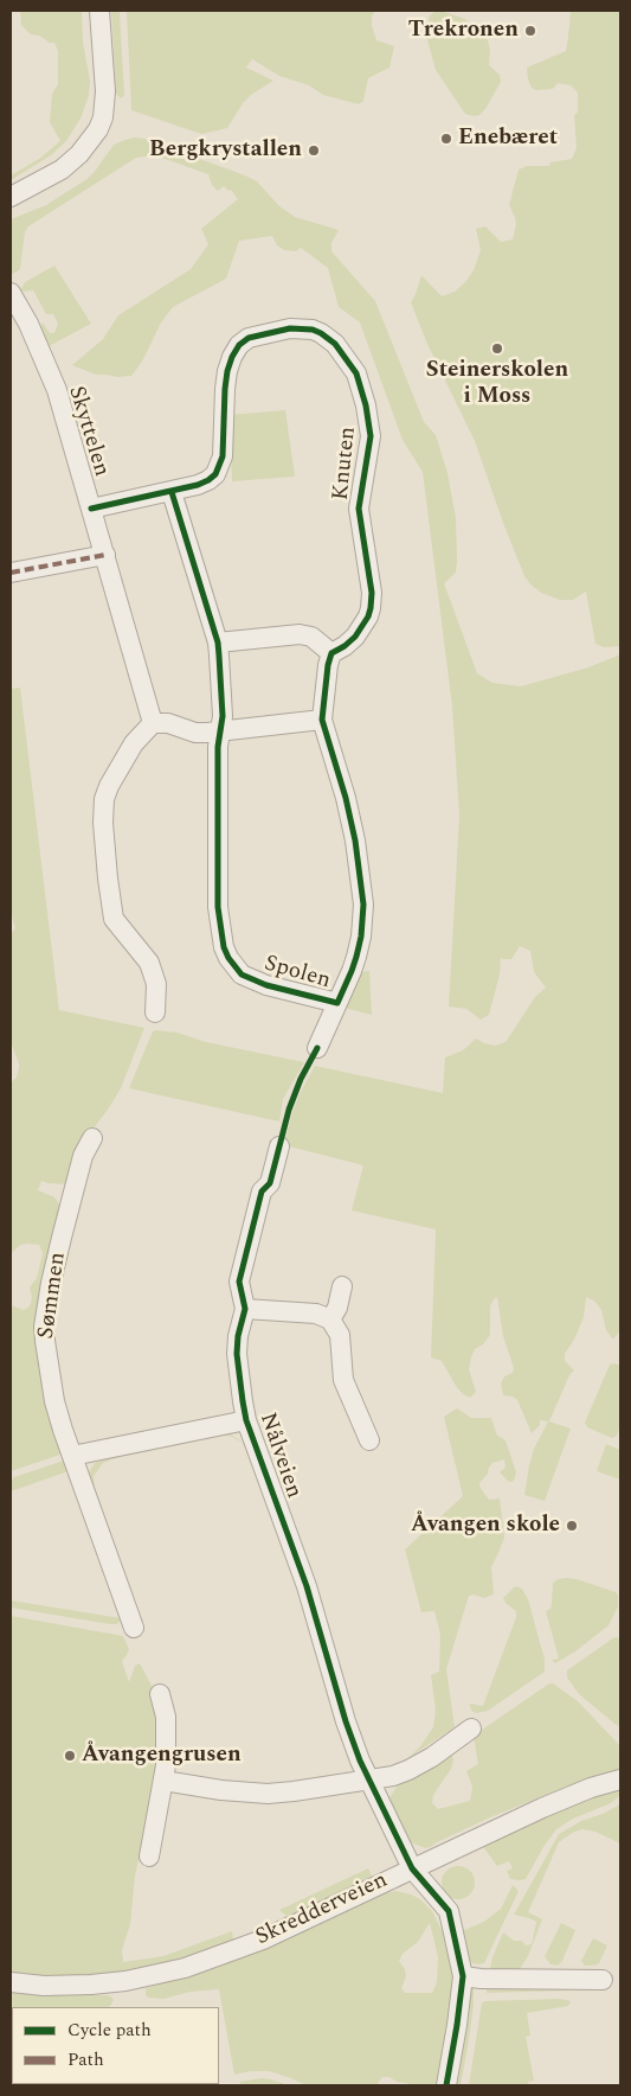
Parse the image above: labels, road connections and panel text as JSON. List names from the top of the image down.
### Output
{
  "streets": {
    "street": [
      "Skyttelen",
      "Knuten",
      "Spolen",
      "Sømmen",
      "Nålveien",
      "Skredderveien"
    ]
  },
  "crossings": [
    ["Skyttelen", "Knuten"],
    ["Nålveien", "Skredderveien"]
  ],
  "places": [
    "Trekronen",
    "Enebæret",
    "Bergkrystallen",
    "Steinerskolen i Moss",
    "Åvangen skole",
    "Åvangengrusen"
  ],
  "legend": ["Cycle path", "Path"]
}
